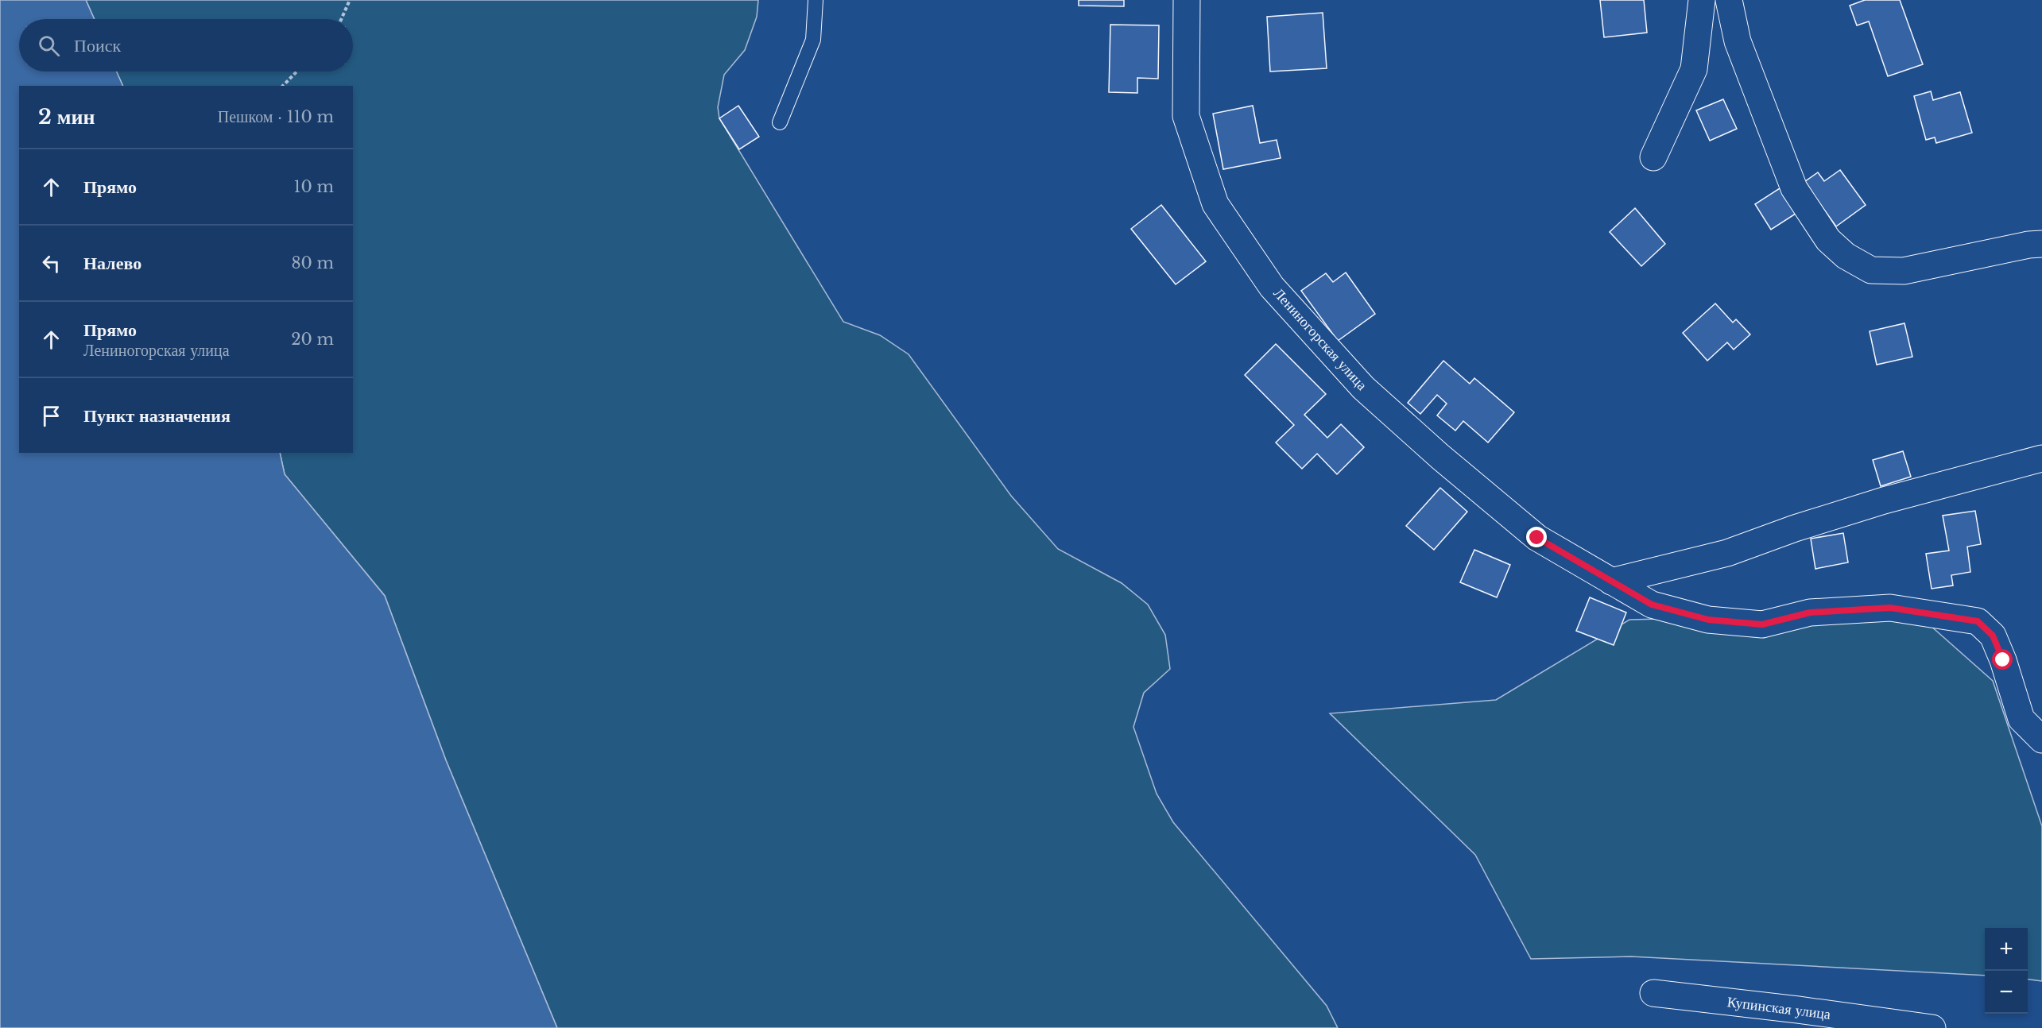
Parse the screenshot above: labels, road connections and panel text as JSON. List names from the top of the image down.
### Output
{
  "streets": {
    "street": ["Лениногорская улица", "Купинская улица"]
  },
  "page": {
    "search": "Поиск",
    "heading": ["2 мин", "Пешком · 110 m"],
    "list": [
      ["Прямо", "10 m"],
      ["Налево", "80 m"],
      ["Прямо", "Лениногорская улица", "20 m"],
      "Пункт назначения"
    ],
    "map_buttons": ["+", "−"]
  }
}
